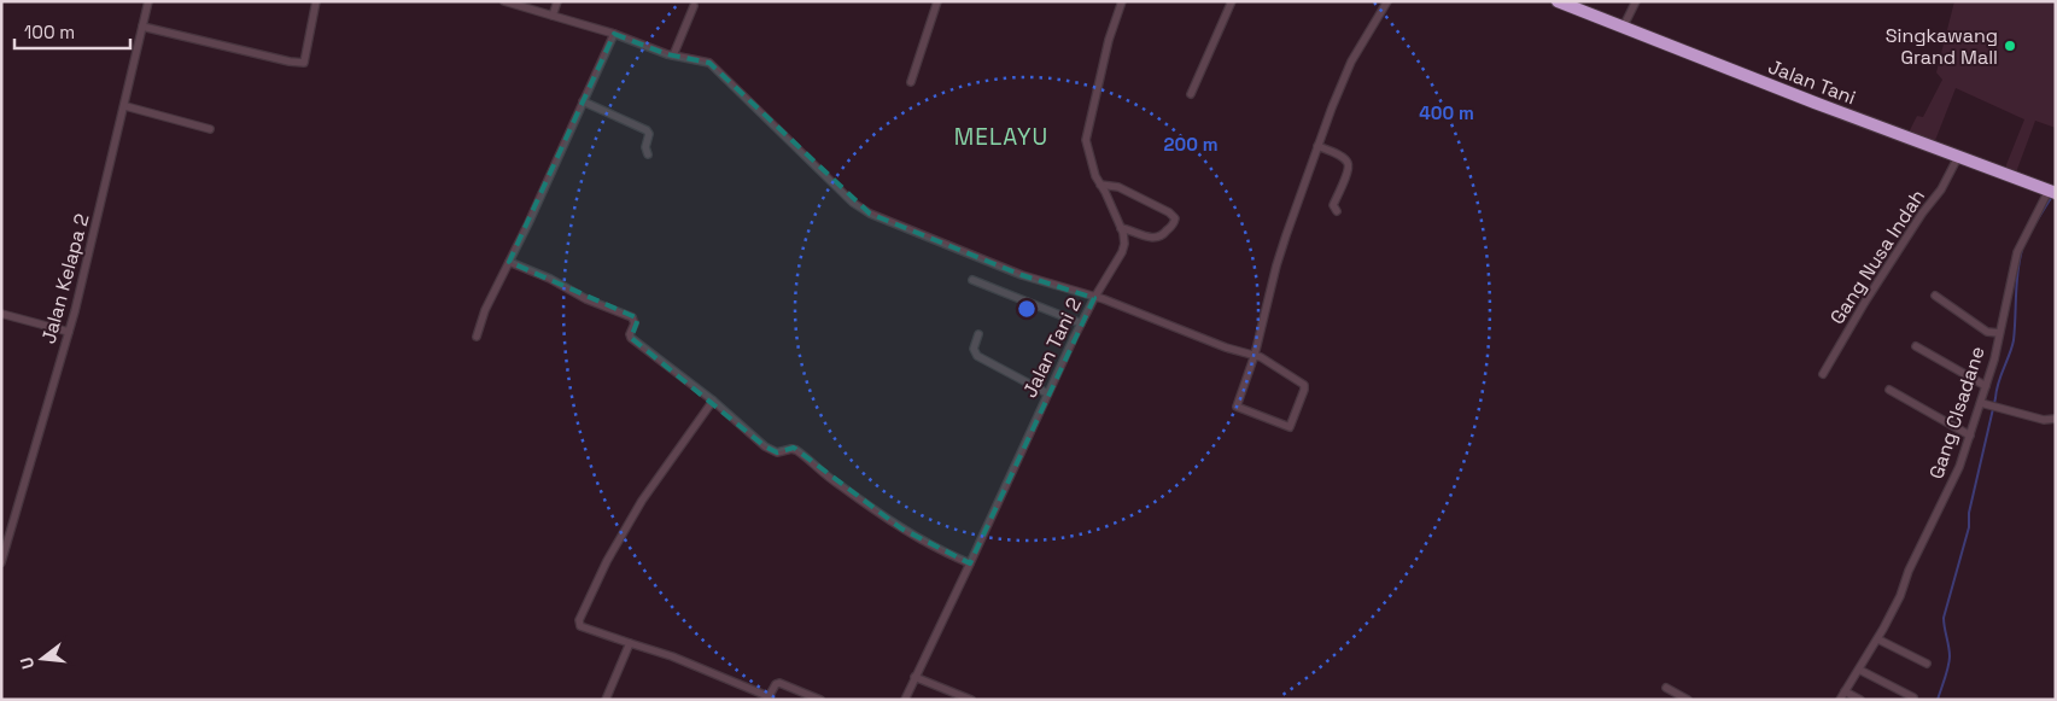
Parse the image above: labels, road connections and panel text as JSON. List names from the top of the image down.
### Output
{
  "streets": {
    "highway": ["Jalan Tani"],
    "street": [
      "Gang Nusa Indah",
      "Jalan Kelapa 2",
      "Jalan Tani 2",
      "Gang CIsadane"
    ]
  },
  "crossings": [
    ["Jalan Tani", "Gang Nusa Indah"],
    ["Jalan Tani", "Gang CIsadane"]
  ],
  "districts": ["MELAYU"],
  "places": ["Singkawang Grand Mall"],
  "scale_bar": "100 m",
  "north": "left",
  "rings": ["400 m", "200 m"]
}
